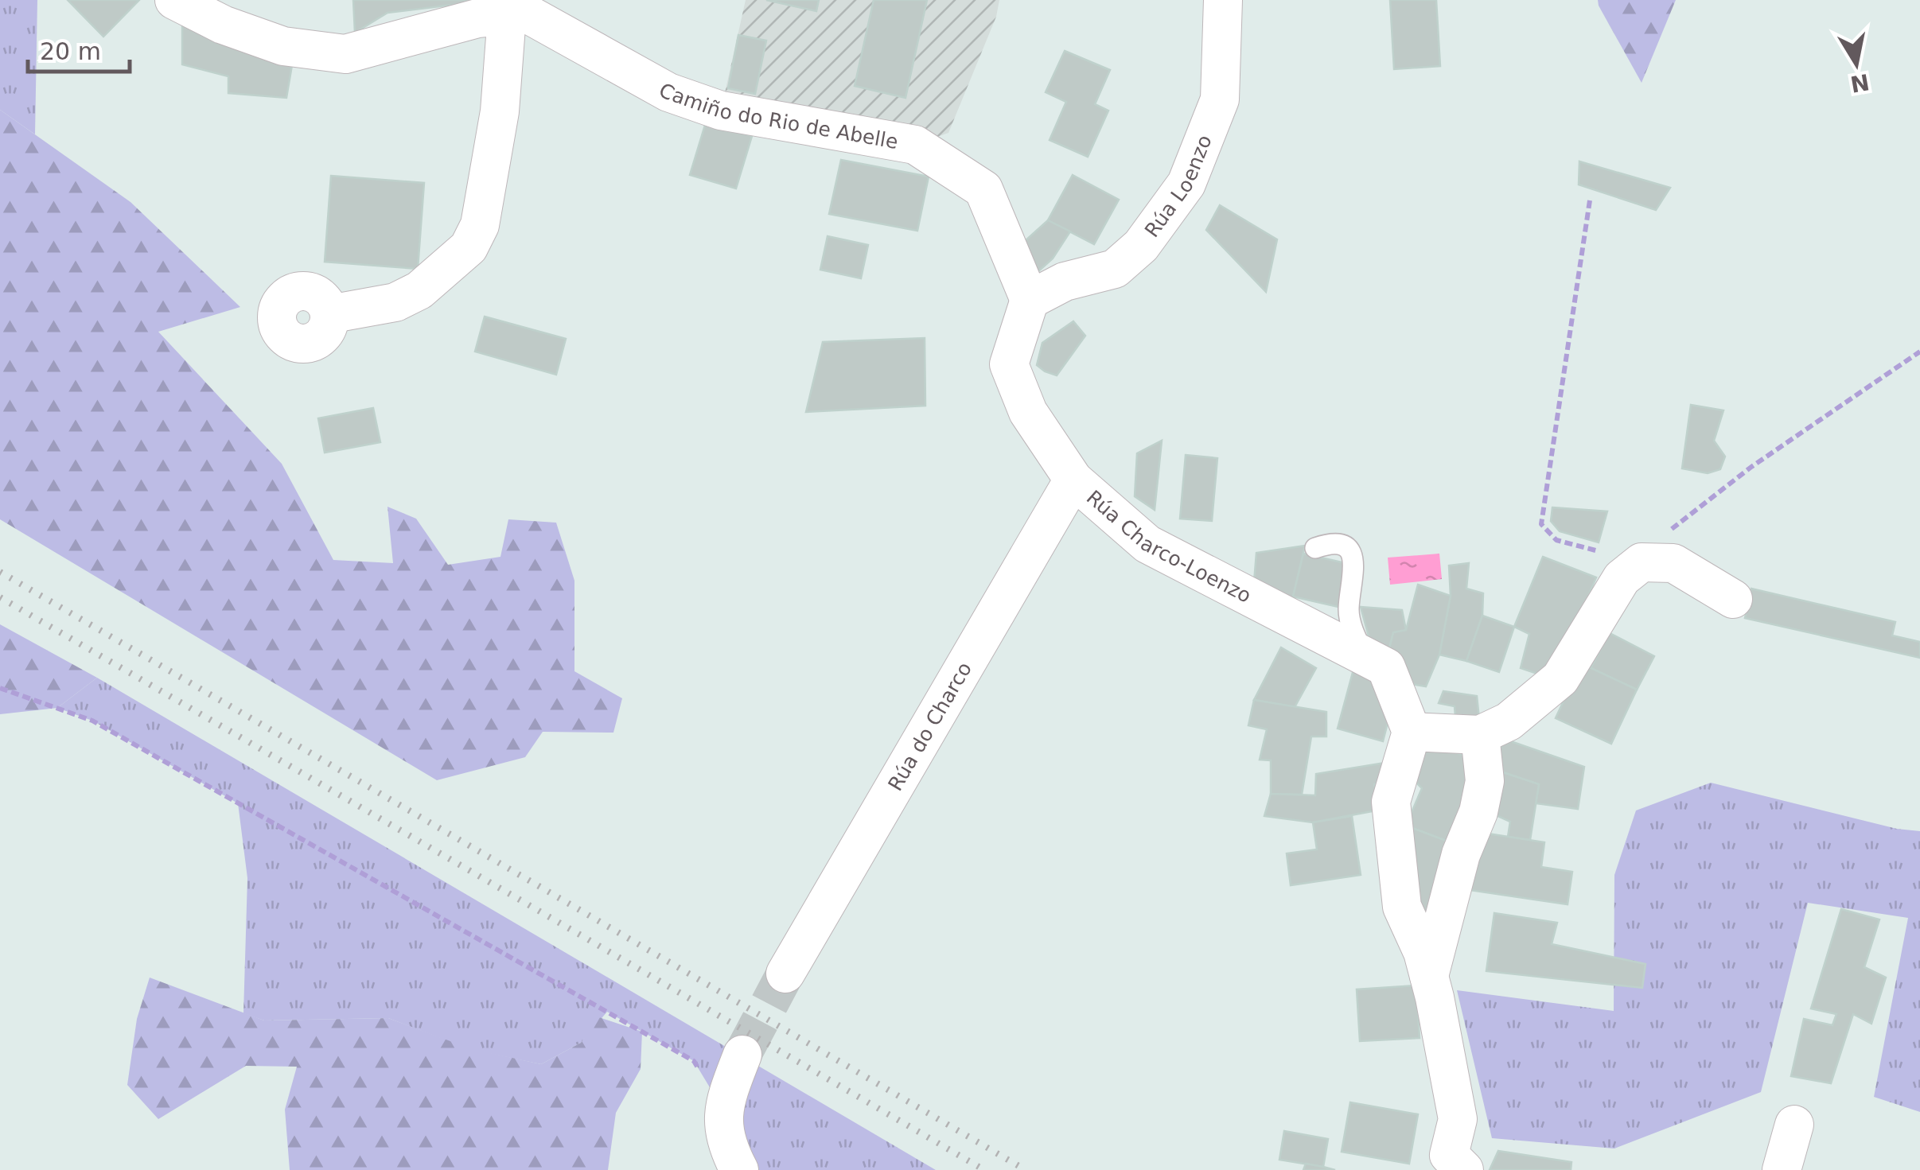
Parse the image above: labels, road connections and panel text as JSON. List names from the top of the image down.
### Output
{
  "streets": {
    "street": [
      "Camiño do Rio de Abelle",
      "Rúa Loenzo",
      "Rúa Charco-Loenzo",
      "Rúa do Charco"
    ]
  },
  "crossings": [
    ["Camiño do Rio de Abelle", "Rúa Loenzo"],
    ["Camiño do Rio de Abelle", "Rúa Charco-Loenzo"],
    ["Rúa Loenzo", "Rúa Charco-Loenzo"],
    ["Rúa Charco-Loenzo", "Rúa do Charco"]
  ],
  "scale_bar": "20 m",
  "north": "bottom"
}
